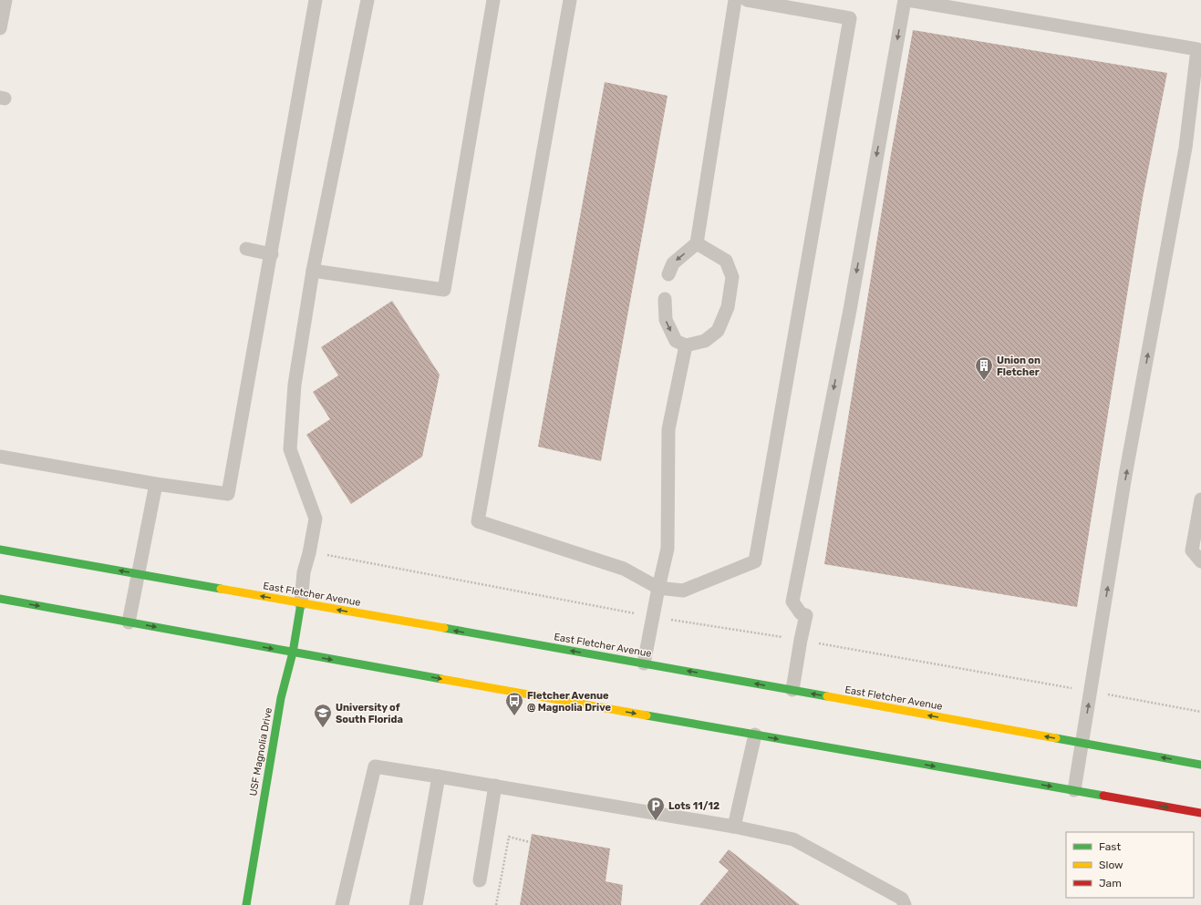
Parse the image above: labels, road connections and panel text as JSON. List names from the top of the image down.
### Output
{
  "streets": {
    "main road": ["East Fletcher Avenue", "USF Magnolia Drive"]
  },
  "crossings": [
    ["East Fletcher Avenue", "USF Magnolia Drive"]
  ],
  "places": {
    "building": ["Union on Fletcher"],
    "bus stop": ["Fletcher Avenue @ Magnolia Drive"],
    "school or university": ["University of South Florida"],
    "parking": ["Lots 11/12"]
  },
  "legend": ["Fast", "Slow", "Jam"]
}
